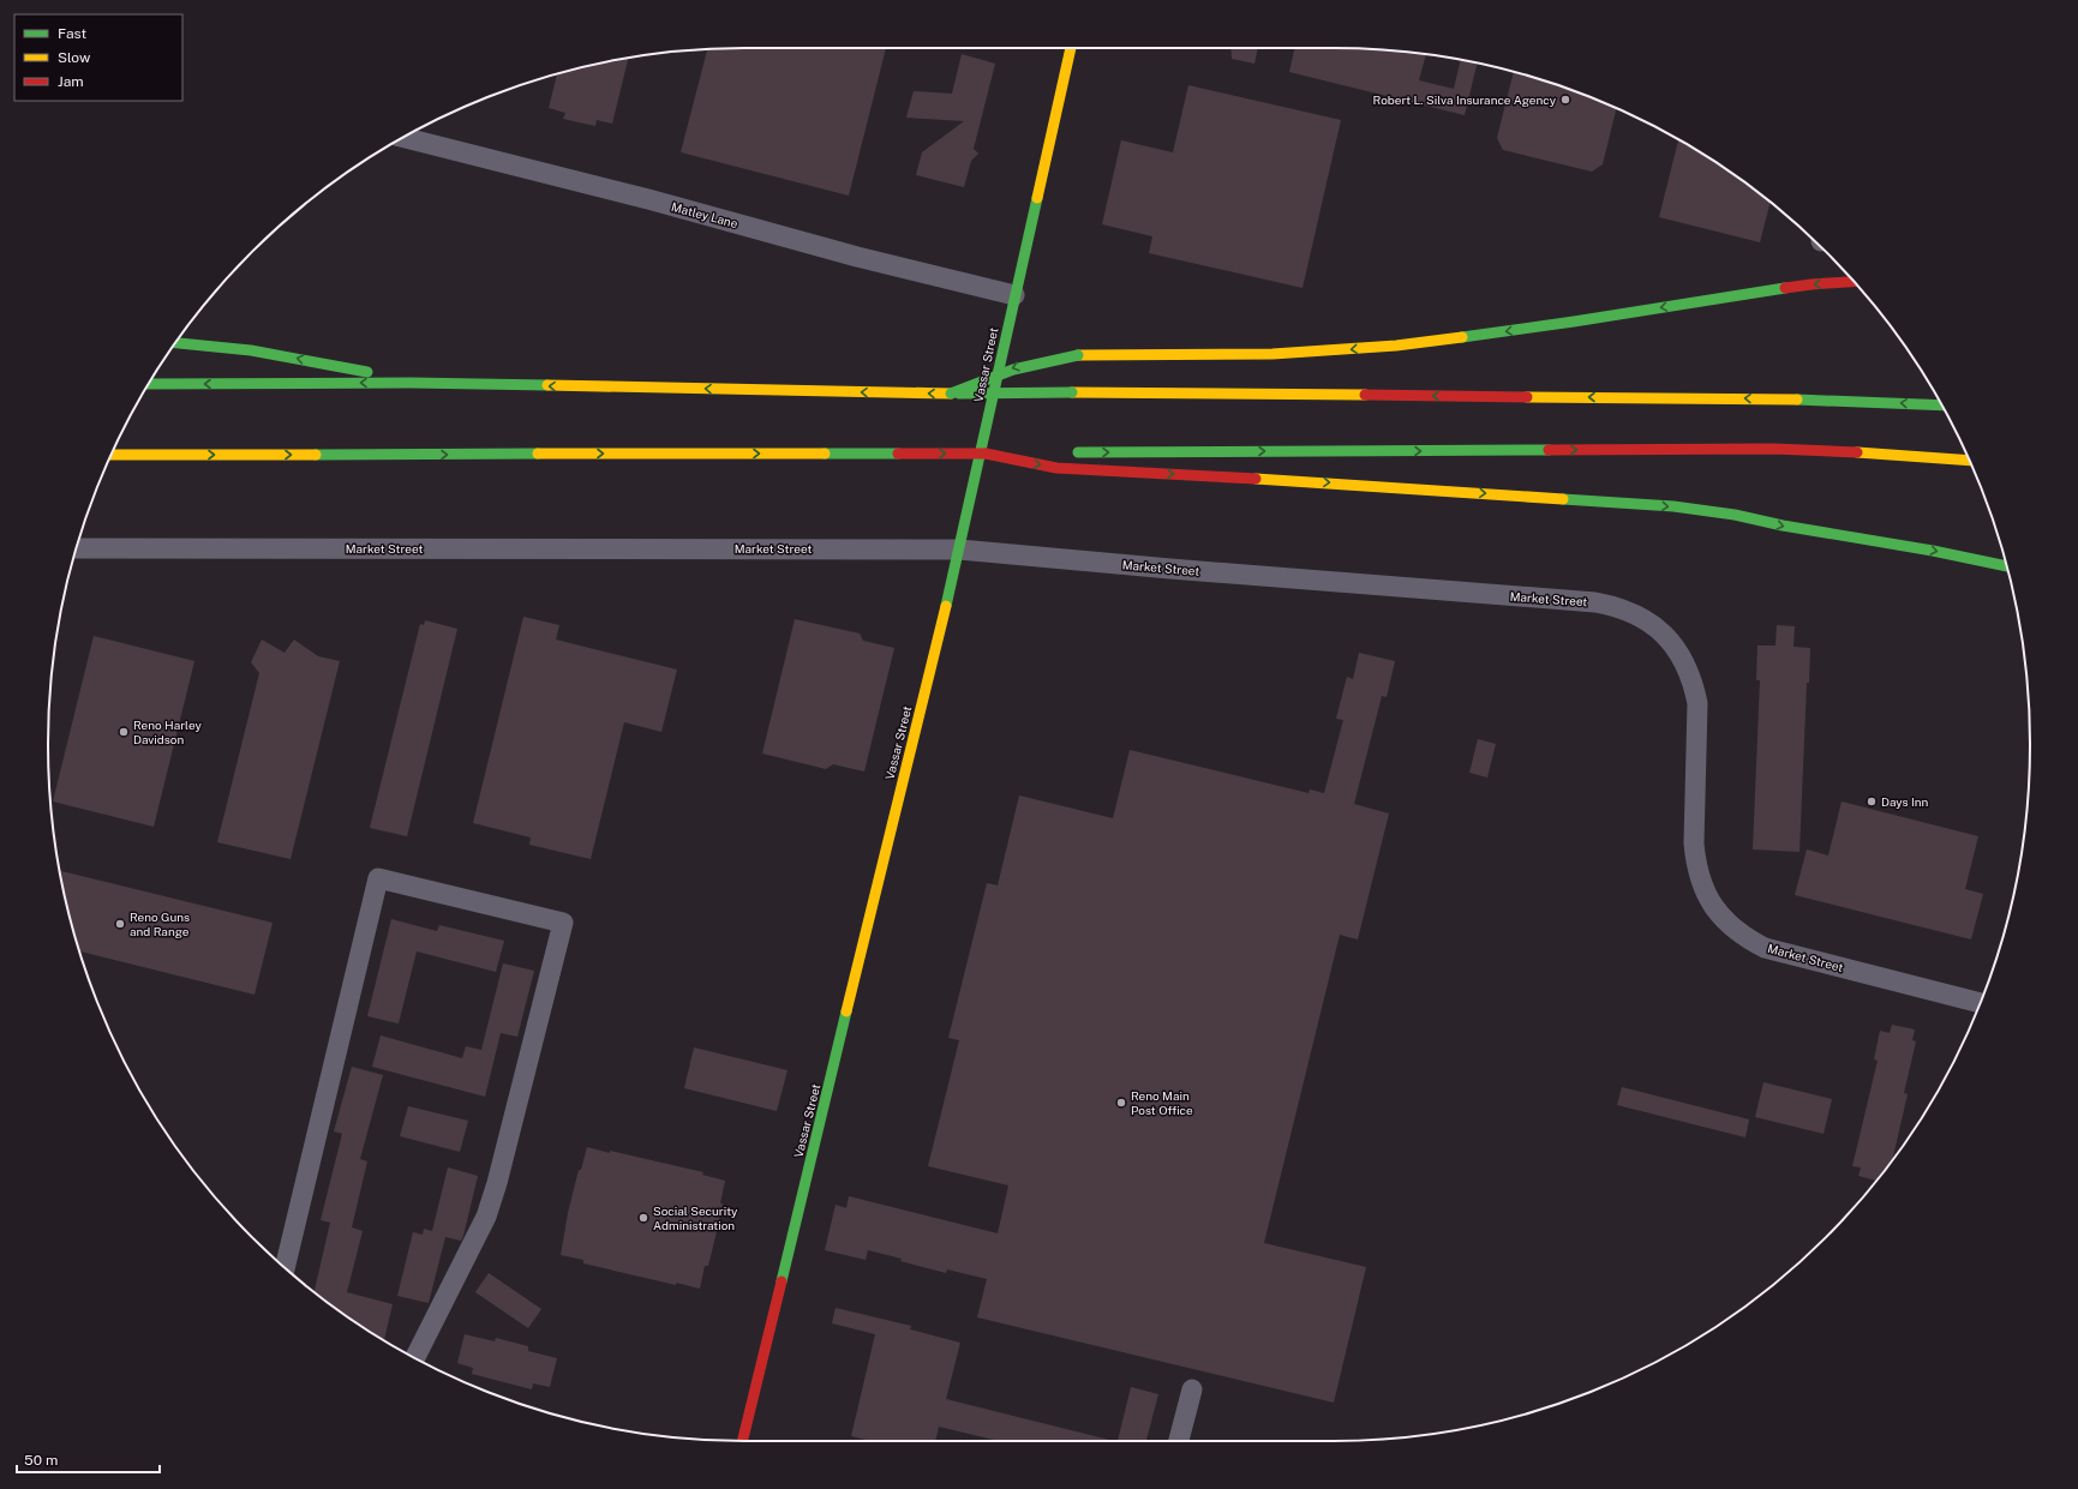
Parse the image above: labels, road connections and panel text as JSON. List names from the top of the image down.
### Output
{
  "streets": {
    "main road": ["Vassar Street"],
    "street": ["Matley Lane", "Market Street"]
  },
  "crossings": [
    ["Matley Lane", "Vassar Street"],
    ["Vassar Street", "Market Street"]
  ],
  "places": [
    "Robert L. Silva Insurance Agency",
    "Reno Harley Davidson",
    "Days Inn",
    "Reno Guns and Range",
    "Reno Main Post Office",
    "Social Security Administration"
  ],
  "legend": ["Fast", "Slow", "Jam"],
  "scale_bar": "50 m"
}
